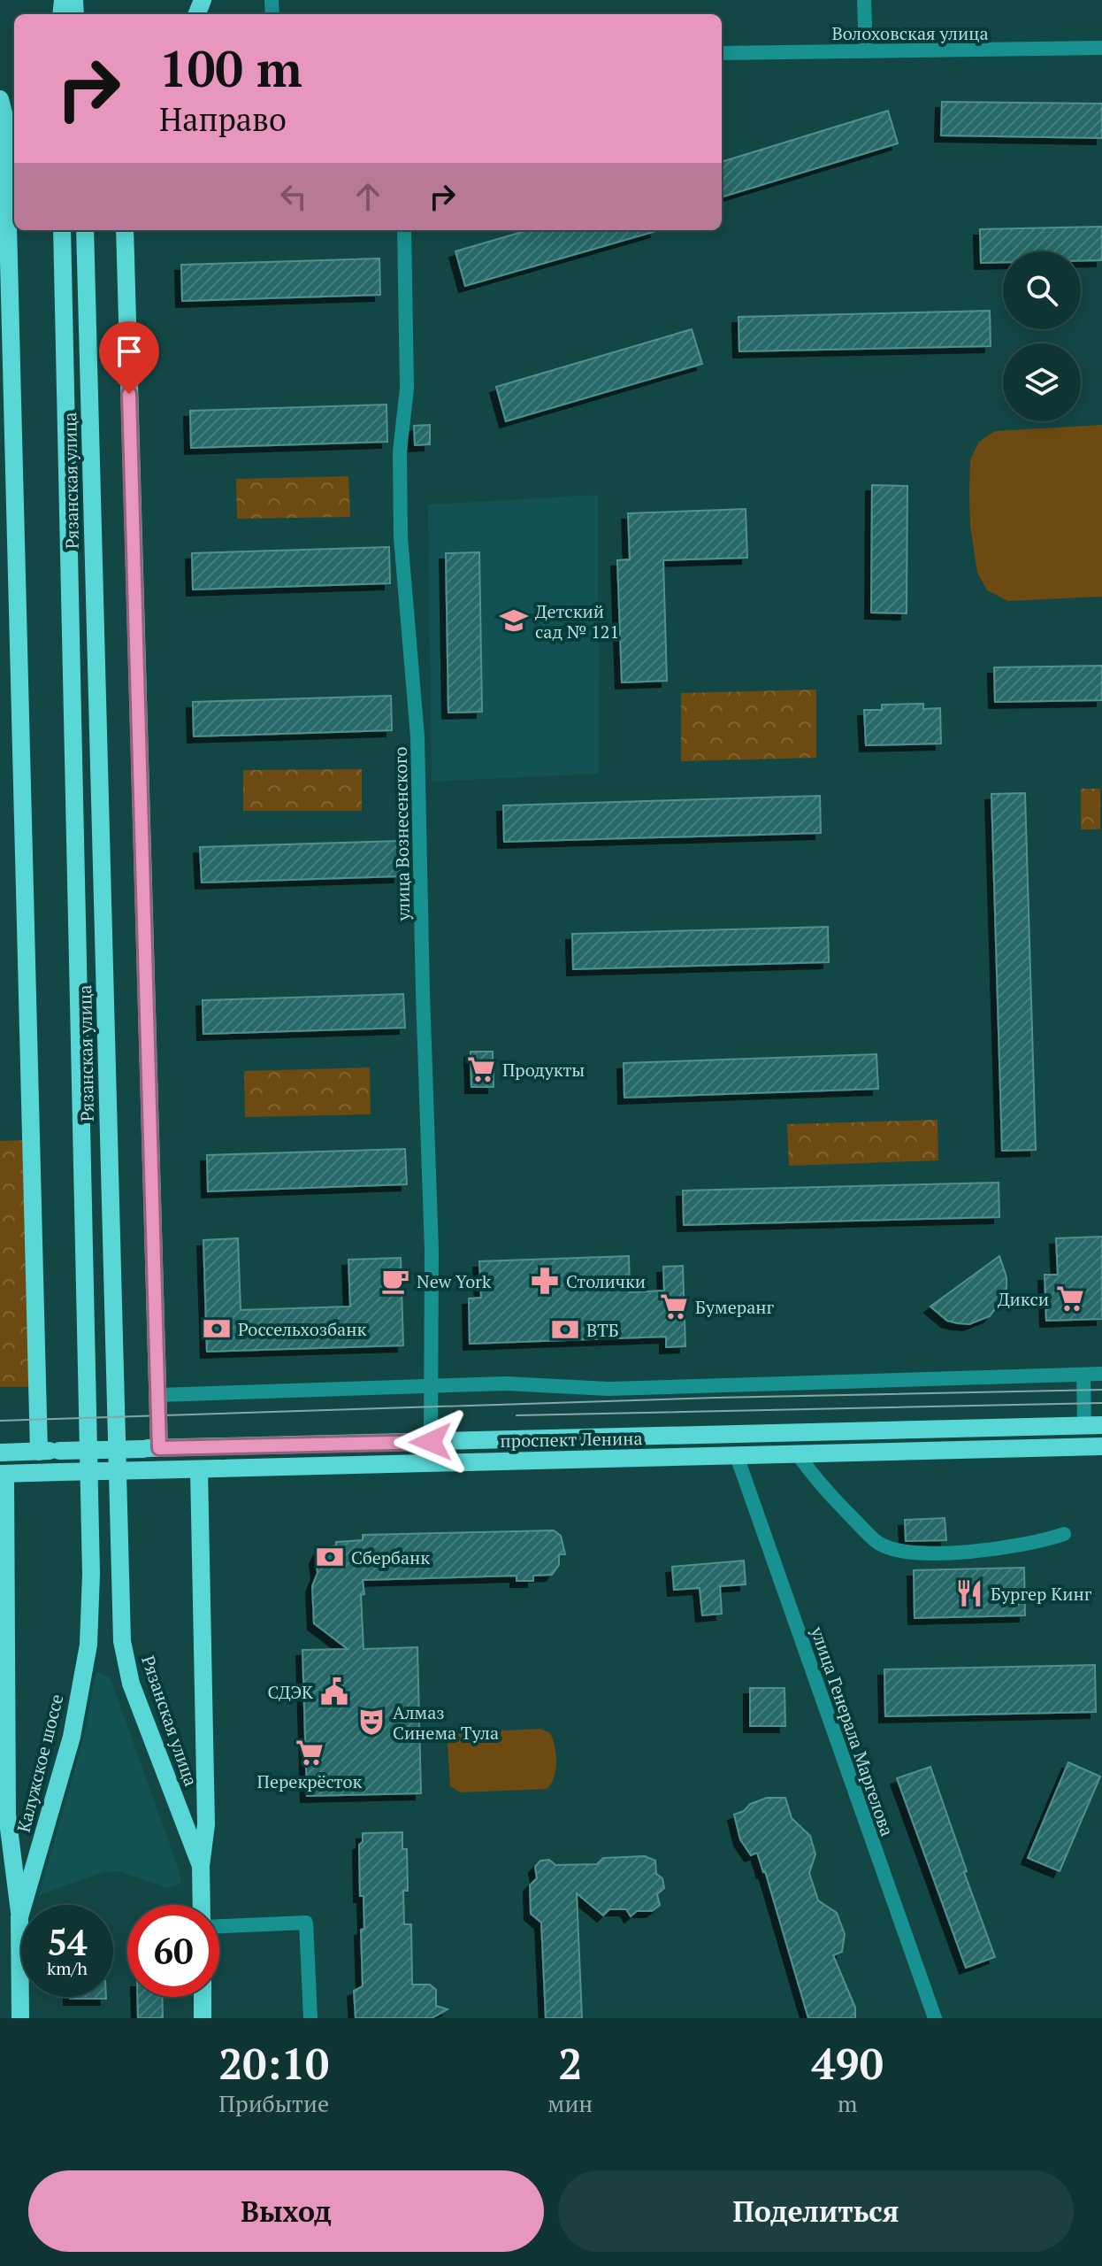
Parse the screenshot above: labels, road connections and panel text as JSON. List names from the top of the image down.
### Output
{
  "streets": {
    "main road": ["Рязанская улица", "проспект Ленина", "Калужское шоссе"],
    "street": ["Волоховская улица", "улица Вознесенского", "улица Генерала Маргелова"]
  },
  "crossings": [
    ["Рязанская улица", "Калужское шоссе"],
    ["улица Вознесенского", "проспект Ленина"],
    ["проспект Ленина", "улица Генерала Маргелова"]
  ],
  "places": {
    "school or university": ["Детский сад № 121"],
    "supermarket": [
      "Продукты",
      "Дикси",
      "Бумеранг",
      "Перекрёсток"
    ],
    "cafe": ["New York"],
    "pharmacy": ["Столички"],
    "bank": ["Россельхозбанк", "ВТБ", "Сбербанк"],
    "restaurant": ["Бургер Кинг"],
    "public building": ["СДЭК"],
    "theatre": ["Алмаз Синема Тула"]
  },
  "page": {
    "turn": ["100 m", "Направо"],
    "speed": "54 km/h",
    "limit": "60",
    "eta": [
      "20:10",
      "Прибытие",
      "2",
      "мин",
      "490",
      "m"
    ],
    "buttons": ["Выход", "Поделиться"]
  }
}
